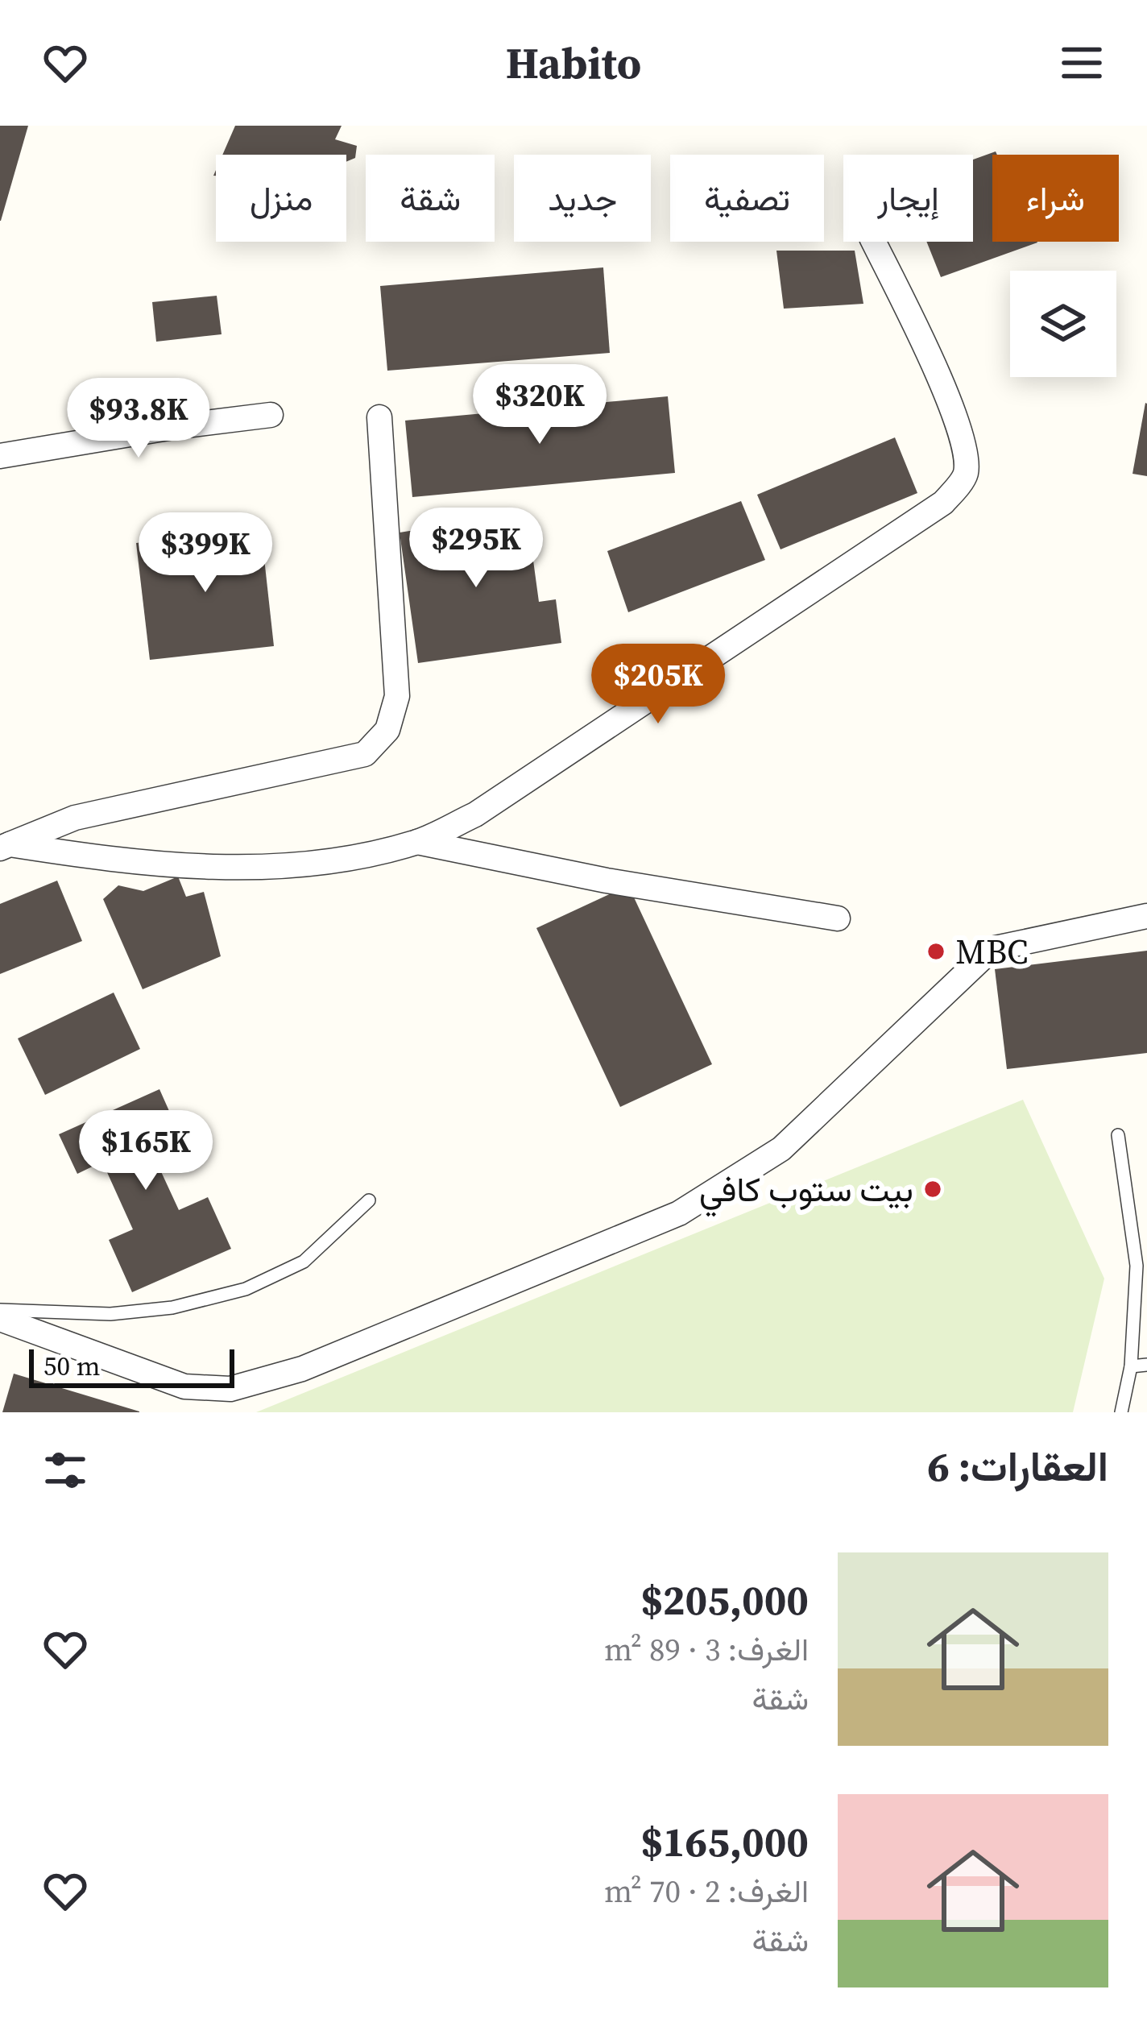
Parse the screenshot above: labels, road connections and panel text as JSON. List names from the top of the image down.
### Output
{
  "places": ["MBC", "بيت ستوب كافي"],
  "scale_bar": "50 m",
  "page": {
    "header": "Habito",
    "chip": [
      "شراء",
      "إيجار",
      "تصفية",
      "جديد",
      "شقة",
      "منزل"
    ],
    "price": [
      "$320K",
      "$93.8K",
      "$295K",
      "$399K",
      "$205K",
      "$165K"
    ],
    "scale": "50 m",
    "heading": "العقارات: 6",
    "list": [
      {
        "name": "$205,000",
        "note": "الغرف: 3 · 89 m² · شقة"
      },
      {
        "name": "$165,000",
        "note": "الغرف: 2 · 70 m² · شقة"
      }
    ]
  }
}
